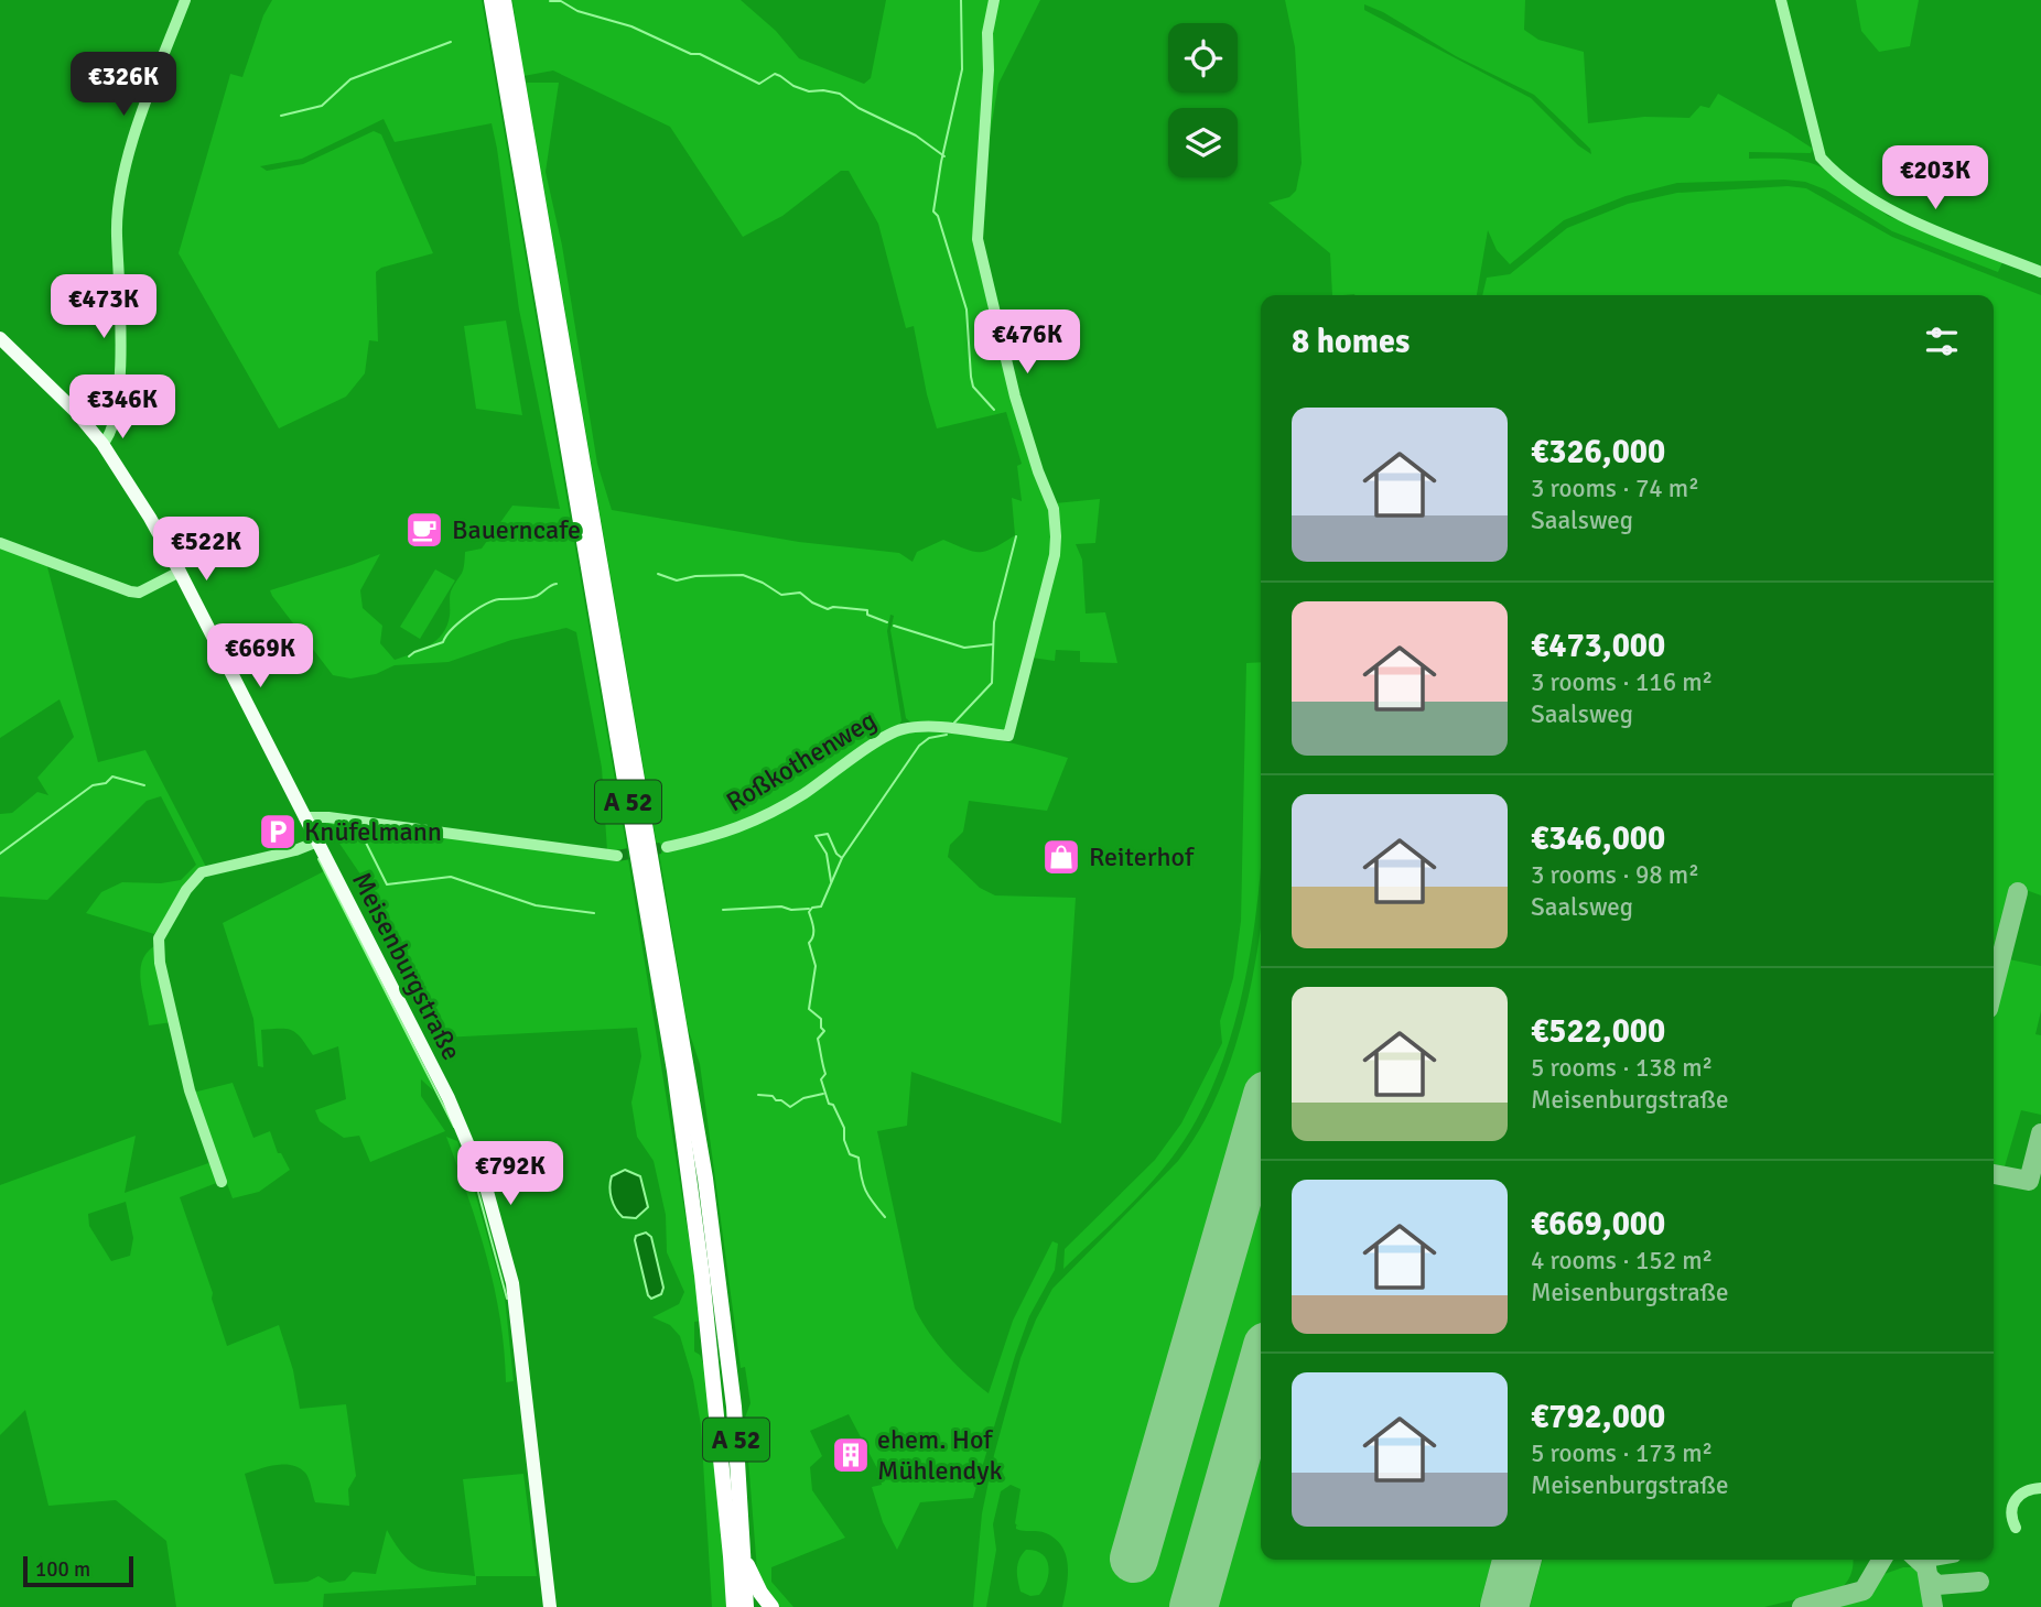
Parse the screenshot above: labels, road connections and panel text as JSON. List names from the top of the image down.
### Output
{
  "streets": {
    "highway": ["A 52"],
    "main road": ["Meisenburgstraße"],
    "street": ["Roßkothenweg"]
  },
  "places": {
    "cafe": ["Bauerncafe"],
    "parking": ["Knüfelmann"],
    "shop": ["Reiterhof"],
    "building": ["ehem. Hof Mühlendyk"]
  },
  "scale_bar": "100 m",
  "page": {
    "price": [
      "€326K",
      "€203K",
      "€473K",
      "€476K",
      "€346K",
      "€522K",
      "€669K",
      "€792K"
    ],
    "heading": "8 homes",
    "list": [
      {
        "name": "€326,000",
        "note": "3 rooms · 74 m² · Saalsweg"
      },
      {
        "name": "€473,000",
        "note": "3 rooms · 116 m² · Saalsweg"
      },
      {
        "name": "€346,000",
        "note": "3 rooms · 98 m² · Saalsweg"
      },
      {
        "name": "€522,000",
        "note": "5 rooms · 138 m² · Meisenburgstraße"
      },
      {
        "name": "€669,000",
        "note": "4 rooms · 152 m² · Meisenburgstraße"
      },
      {
        "name": "€792,000",
        "note": "5 rooms · 173 m² · Meisenburgstraße"
      }
    ],
    "scale": "100 m"
  }
}
